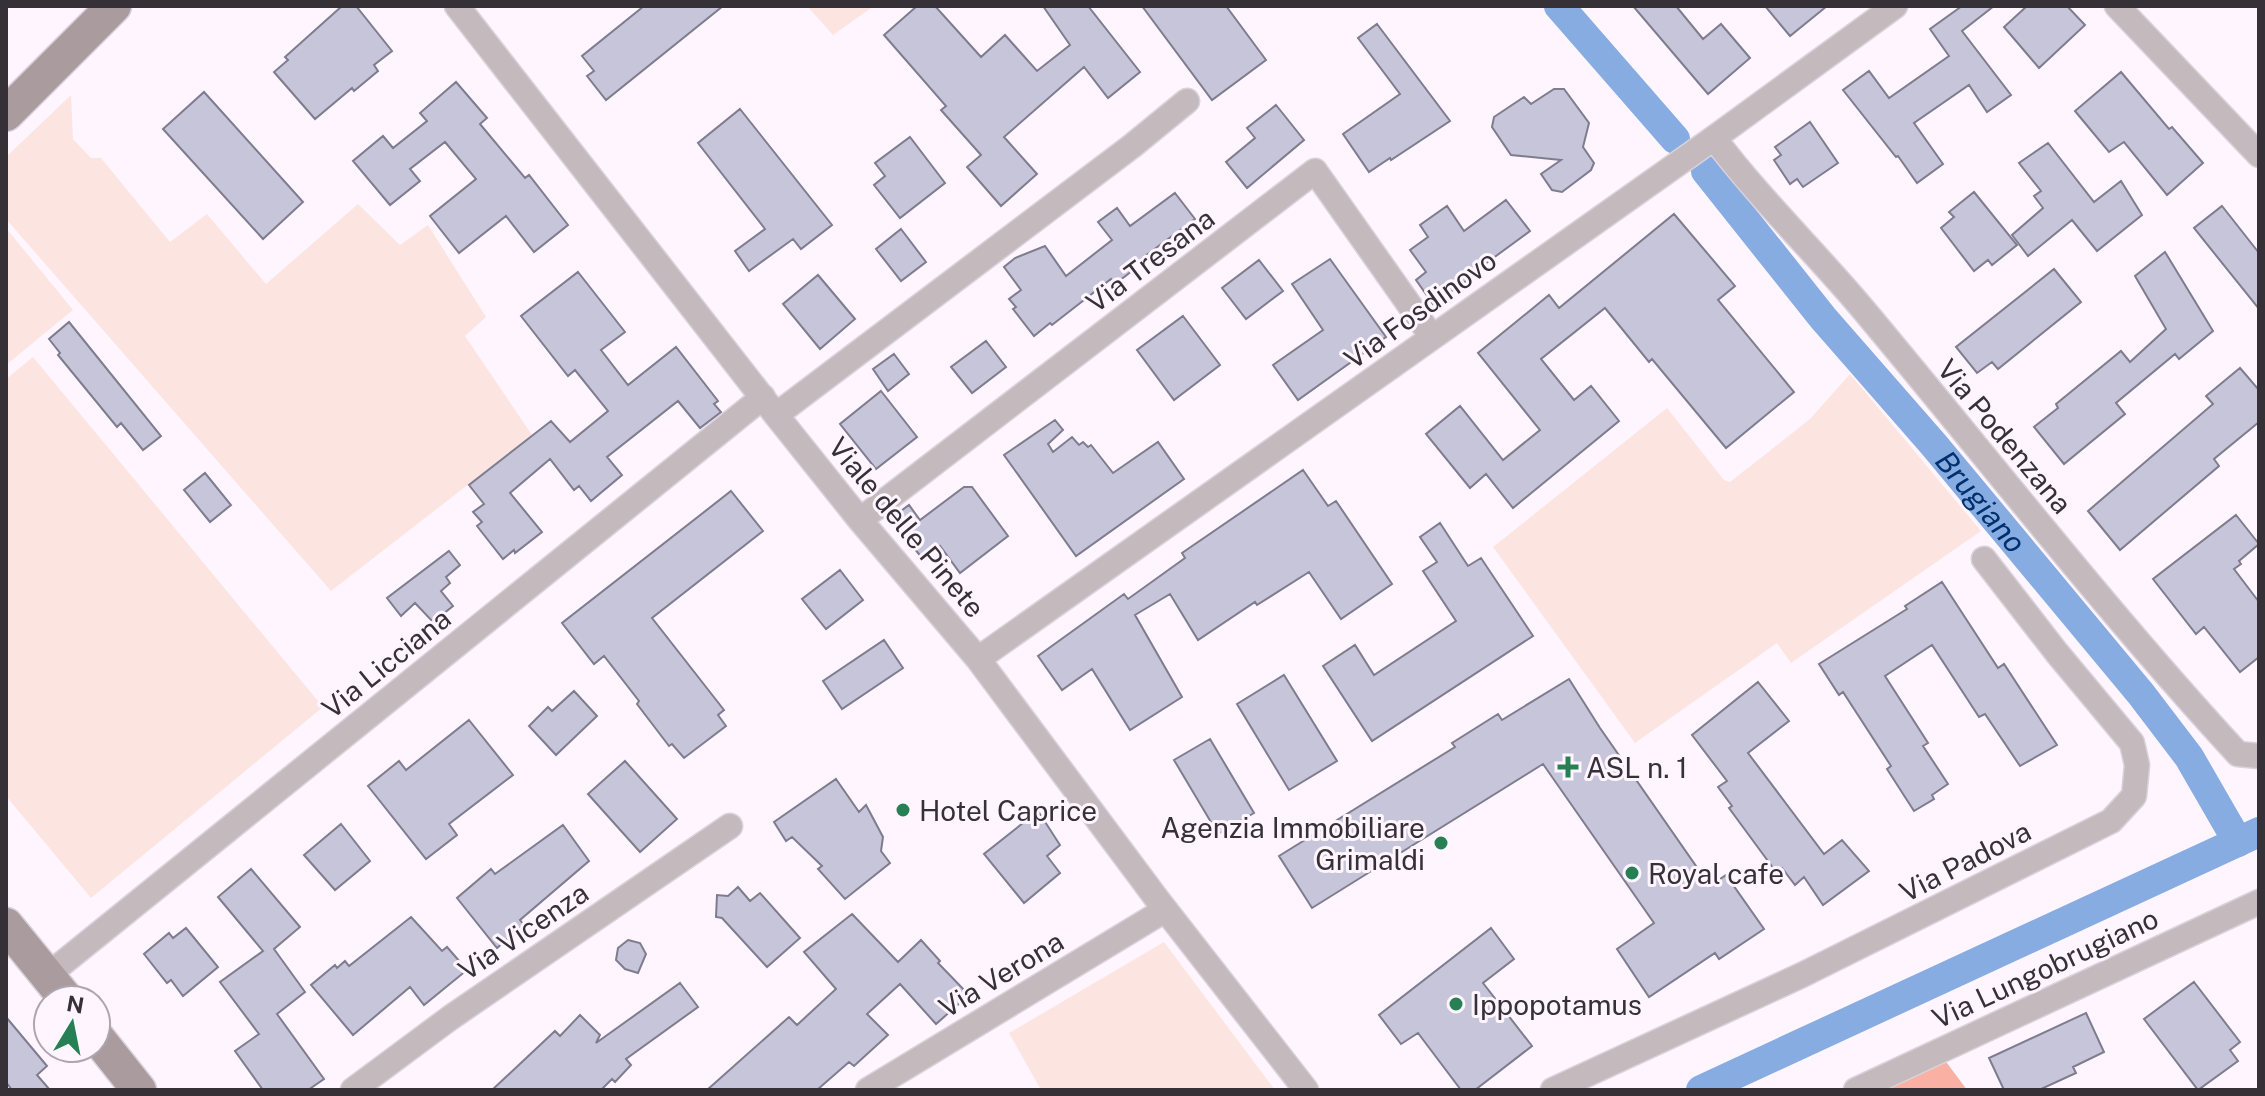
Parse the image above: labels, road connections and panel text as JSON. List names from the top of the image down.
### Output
{
  "streets": {
    "street": [
      "Via Tresana",
      "Via Fosdinovo",
      "Via Podenzana",
      "Viale delle Pinete",
      "Via Licciana",
      "Via Padova",
      "Via Vicenza",
      "Via Lungobrugiano",
      "Via Verona"
    ]
  },
  "crossings": [
    ["Via Tresana", "Via Fosdinovo"],
    ["Via Tresana", "Viale delle Pinete"],
    ["Via Fosdinovo", "Via Podenzana"],
    ["Via Fosdinovo", "Viale delle Pinete"],
    ["Viale delle Pinete", "Via Licciana"],
    ["Viale delle Pinete", "Via Verona"]
  ],
  "water": ["Brugiano"],
  "places": {
    "health": ["ASL n. 1"],
    "other": [
      "Hotel Caprice",
      "Agenzia Immobiliare Grimaldi",
      "Royal cafe",
      "Ippopotamus"
    ]
  },
  "north": "top"
}
